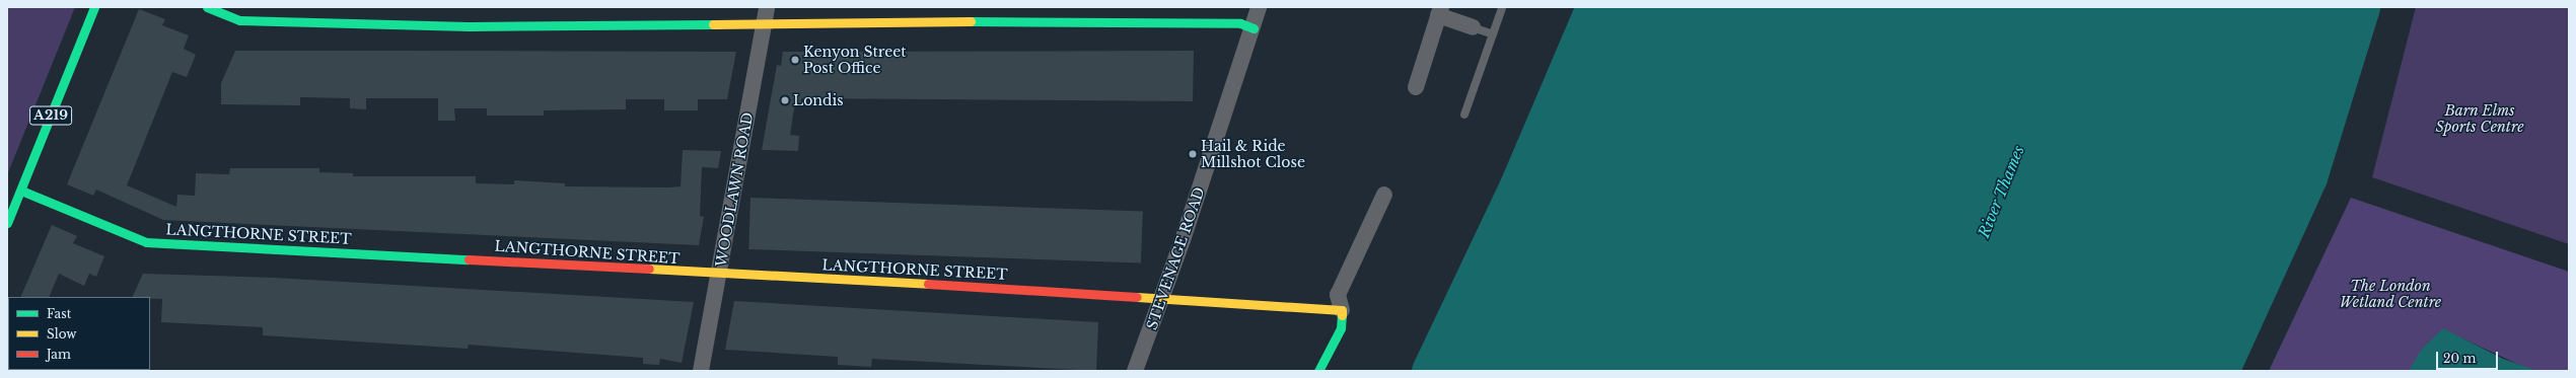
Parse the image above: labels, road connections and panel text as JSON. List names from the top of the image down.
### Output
{
  "streets": {
    "street": [
      "A219",
      "WOODLAWN ROAD",
      "LANGTHORNE STREET",
      "STEVENAGE ROAD"
    ]
  },
  "crossings": [
    ["A219", "LANGTHORNE STREET"],
    ["WOODLAWN ROAD", "LANGTHORNE STREET"],
    ["LANGTHORNE STREET", "STEVENAGE ROAD"]
  ],
  "water": ["River Thames"],
  "parks": ["Barn Elms Sports Centre", "The London Wetland Centre"],
  "places": ["Kenyon Street Post Office", "Londis", "Hail & Ride Millshot Close"],
  "legend": ["Fast", "Slow", "Jam"],
  "scale_bar": "20 m"
}
